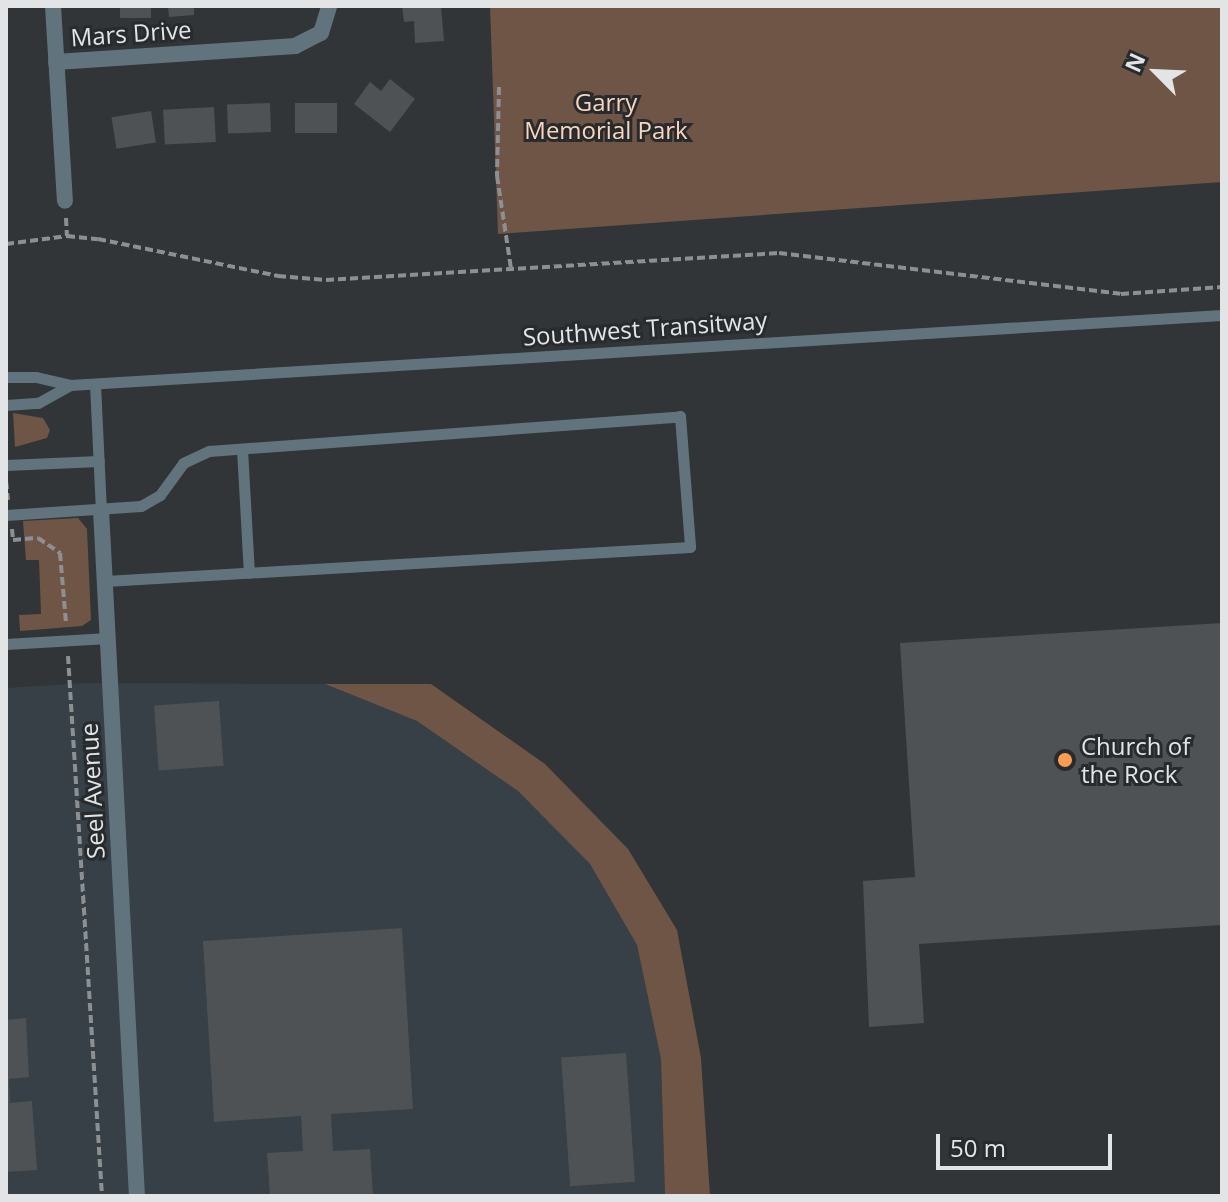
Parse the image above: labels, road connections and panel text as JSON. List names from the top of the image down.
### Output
{
  "streets": {
    "street": ["Mars Drive", "Seel Avenue"],
    "lane": ["Southwest Transitway"]
  },
  "crossings": [
    ["Southwest Transitway", "Seel Avenue"]
  ],
  "parks": ["Garry Memorial Park"],
  "places": ["Church of the Rock"],
  "scale_bar": "50 m",
  "north": "top left"
}
